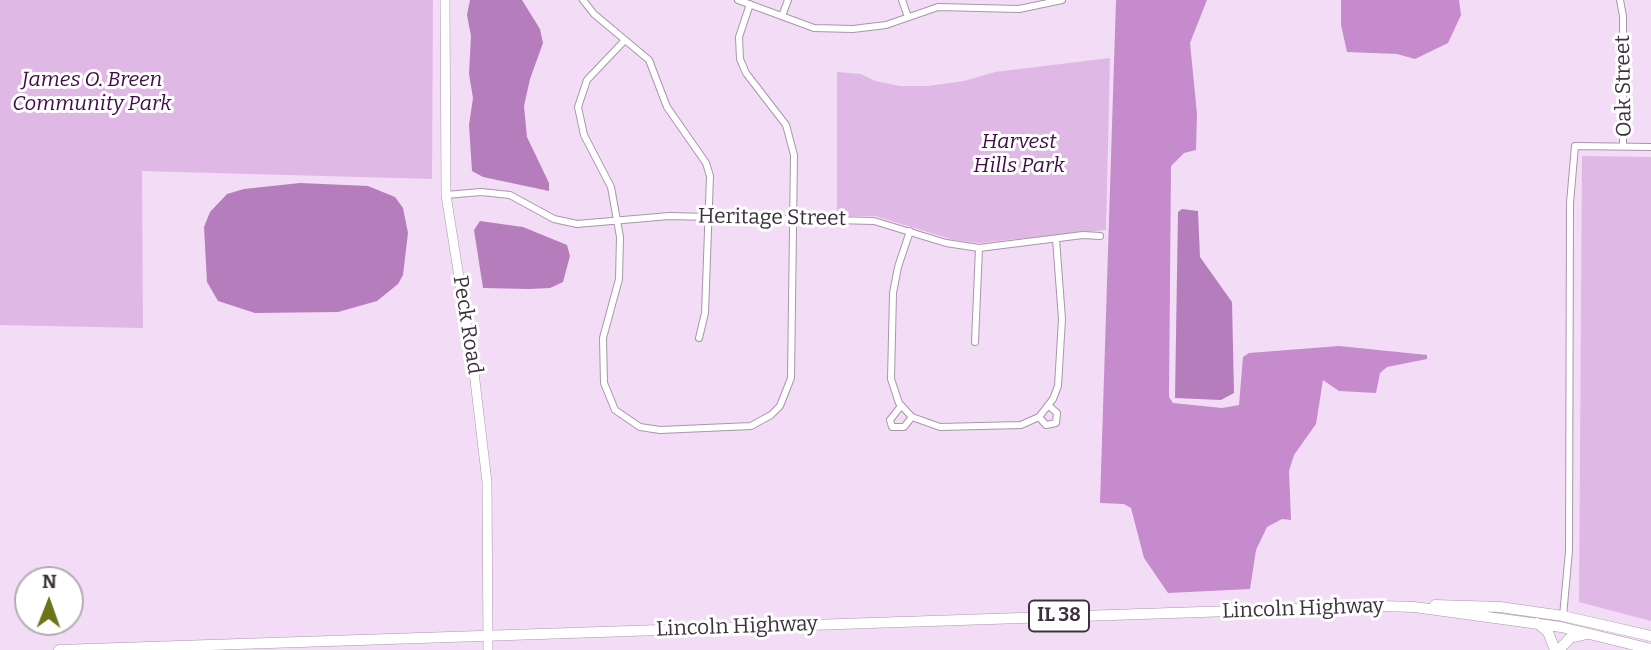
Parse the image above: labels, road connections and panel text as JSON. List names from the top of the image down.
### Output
{
  "streets": {
    "main road": ["Lincoln Highway", "IL 38"],
    "street": ["Oak Street", "Heritage Street", "Peck Road"]
  },
  "crossings": [
    ["Heritage Street", "Peck Road"],
    ["Peck Road", "Lincoln Highway"]
  ],
  "parks": ["James O. Breen Community Park", "Harvest Hills Park"],
  "north": "top"
}
